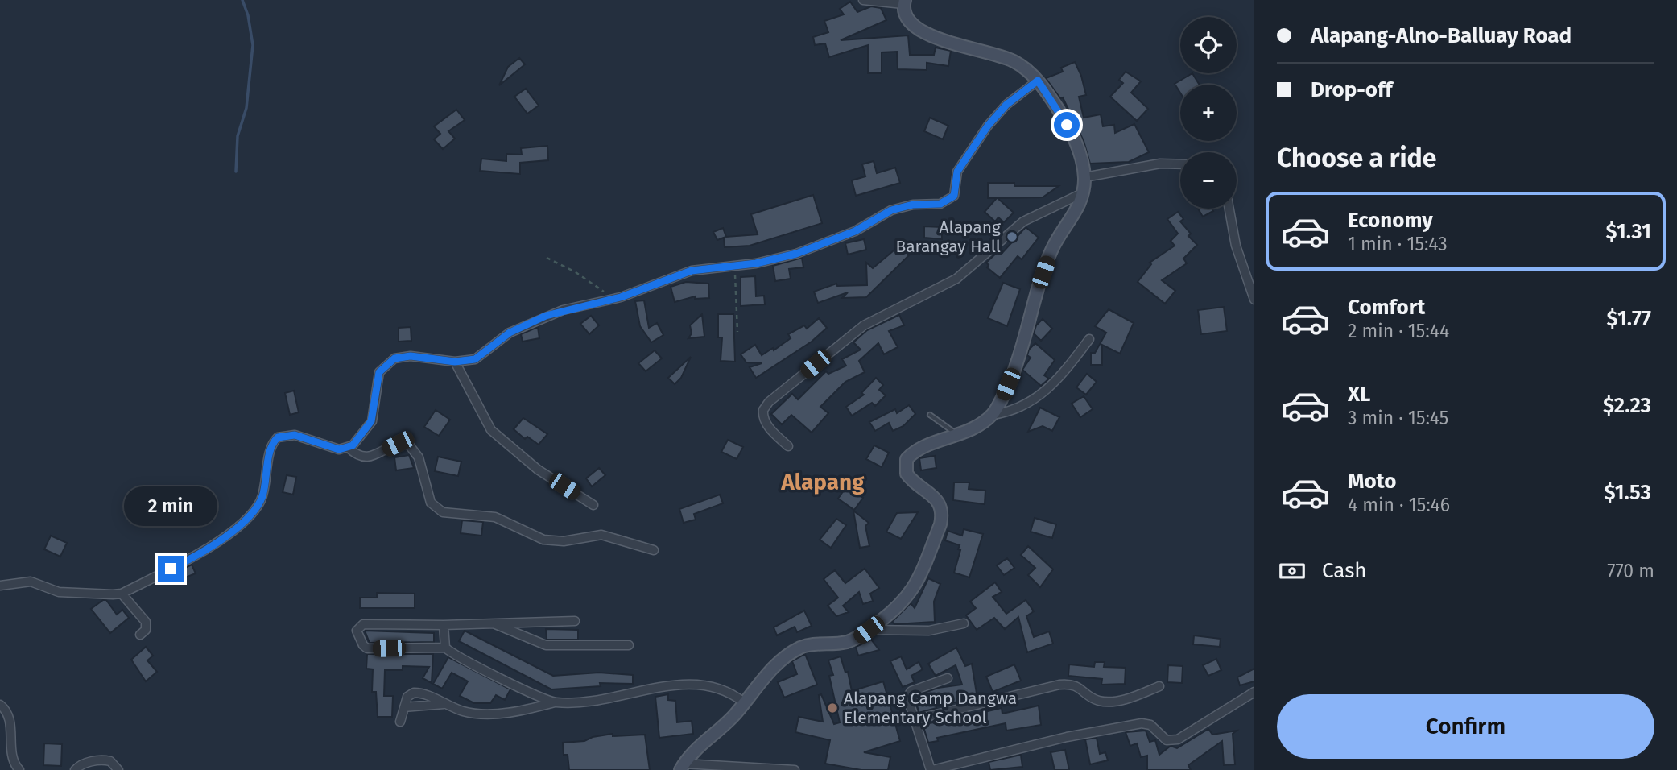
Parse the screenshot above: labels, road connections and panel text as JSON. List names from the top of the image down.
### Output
{
  "districts": ["Alapang"],
  "places": ["Alapang Barangay Hall", "Alapang Camp Dangwa Elementary School"],
  "page": {
    "banner": ["Alapang-Alno-Balluay Road", "Drop-off"],
    "map_buttons": ["+", "−"],
    "heading": "Choose a ride",
    "list": [
      {
        "name": "Economy",
        "note": "1 min · 15:43",
        "value": "$1.31"
      },
      {
        "name": "Comfort",
        "note": "2 min · 15:44",
        "value": "$1.77"
      },
      {
        "name": "XL",
        "note": "3 min · 15:45",
        "value": "$2.23"
      },
      {
        "name": "Moto",
        "note": "4 min · 15:46",
        "value": "$1.53"
      }
    ],
    "bubble": "2 min",
    "pay": ["Cash", "770 m"],
    "buttons": "Confirm"
  }
}
